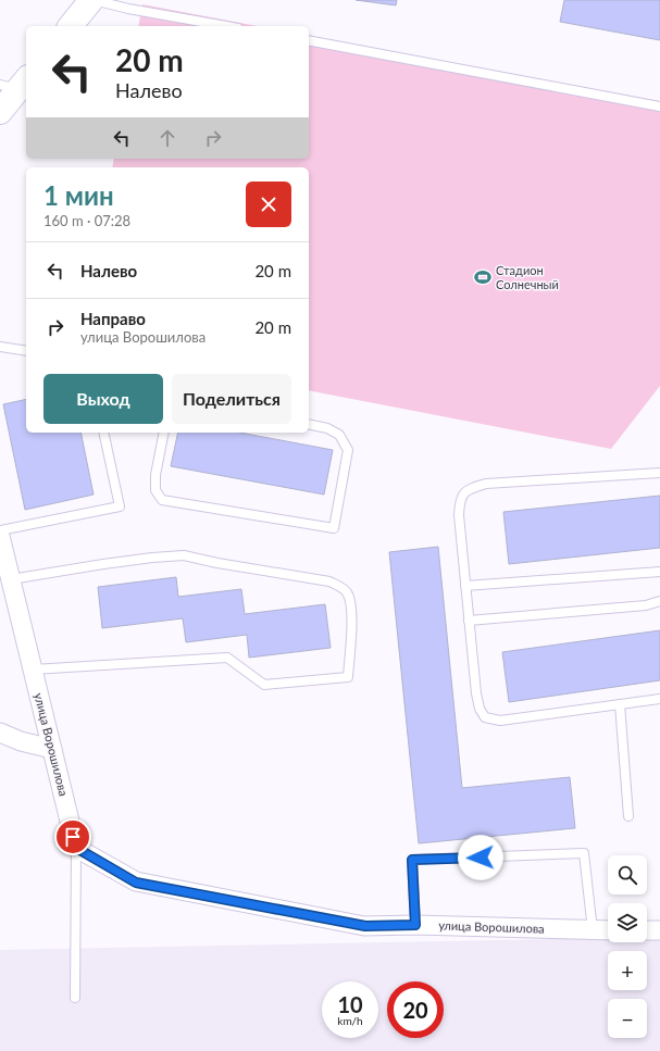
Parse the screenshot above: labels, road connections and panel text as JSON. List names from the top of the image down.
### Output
{
  "streets": {
    "street": ["улица Ворошилова"]
  },
  "places": {
    "sports": ["Стадион Солнечный"]
  },
  "page": {
    "turn": ["20 m", "Налево"],
    "heading": ["1 мин", "160 m · 07:28"],
    "list": [
      {
        "name": "Налево",
        "value": "20 m"
      },
      {
        "name": "Направо",
        "note": "улица Ворошилова",
        "value": "20 m"
      }
    ],
    "buttons": ["Выход", "Поделиться"],
    "map_buttons": ["+", "−"],
    "speed": "10 km/h",
    "limit": "20"
  }
}
